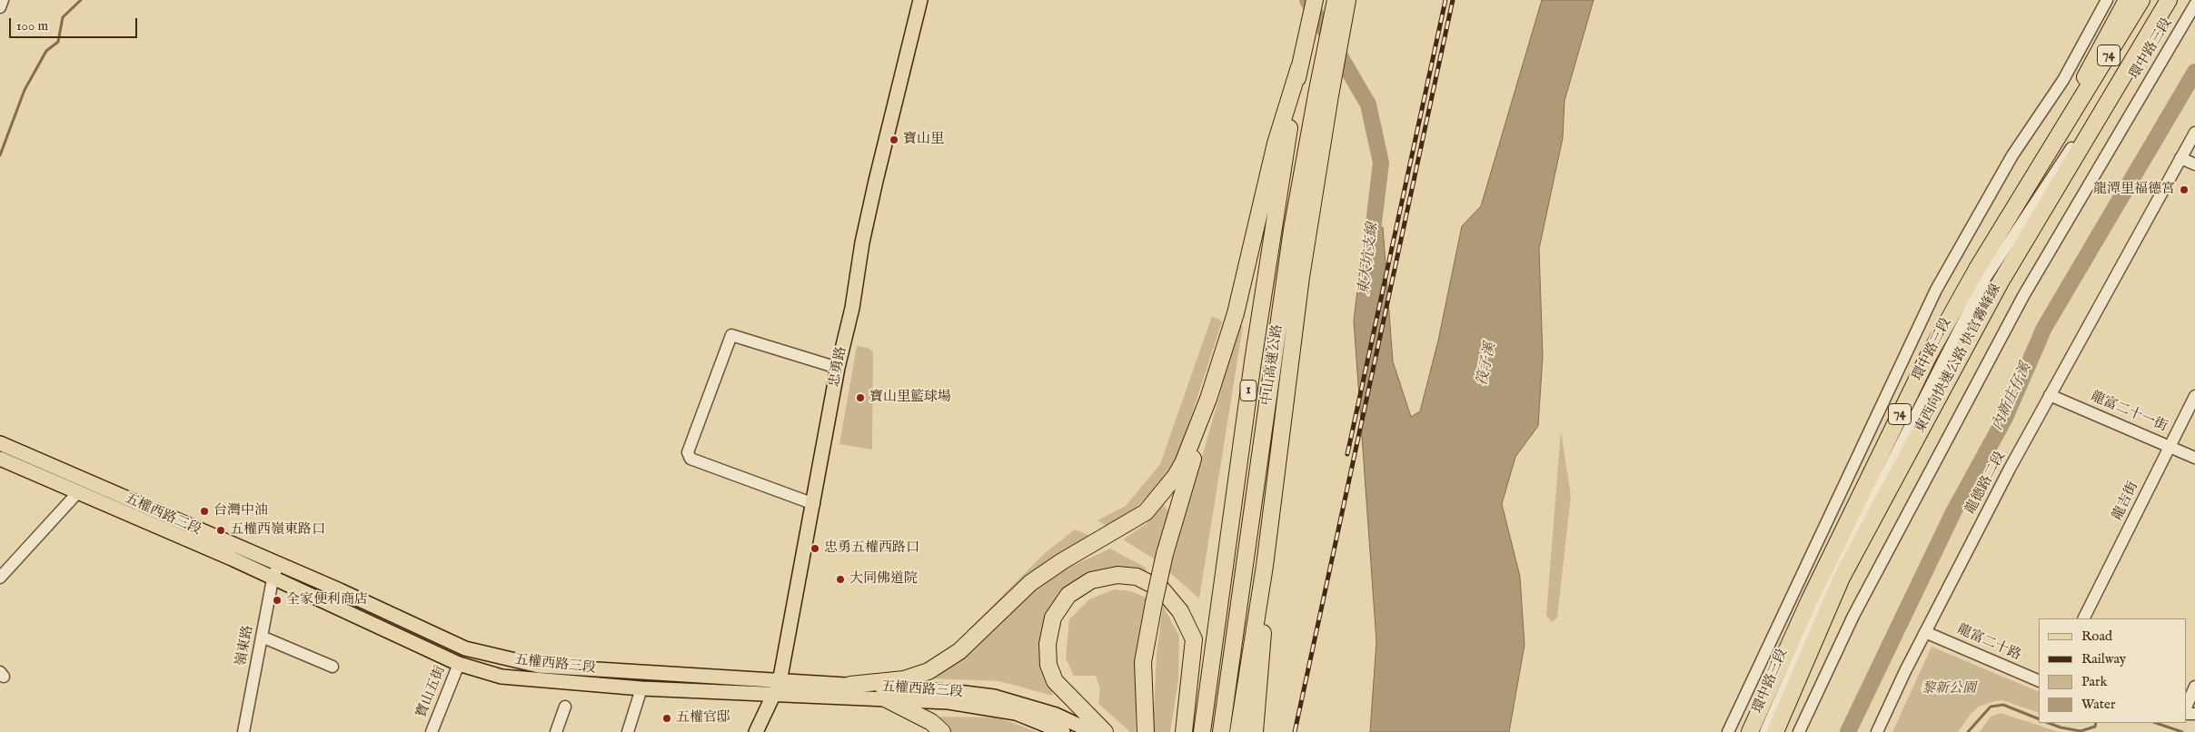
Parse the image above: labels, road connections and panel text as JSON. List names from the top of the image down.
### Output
{
  "streets": {
    "highway": [
      "74",
      "東西向快速公路 快官霧峰線",
      "中山高速公路",
      "1"
    ],
    "main road": ["忠勇路", "五權西路三段"],
    "street": [
      "環中路三段",
      "龍富二十一街",
      "龍德路二段",
      "龍吉街",
      "龍富二十路",
      "嶺東路",
      "寶山五街"
    ]
  },
  "crossings": [
    ["忠勇路", "五權西路三段"],
    ["龍富二十一街", "龍德路二段"],
    ["龍富二十一街", "龍吉街"],
    ["龍德路二段", "龍富二十路"],
    ["五權西路三段", "嶺東路"],
    ["五權西路三段", "寶山五街"]
  ],
  "water": ["東大坑支線", "筏子溪", "內新庄仔溪"],
  "parks": ["黎新公園"],
  "places": [
    "寶山里",
    "龍潭里福德宮",
    "寶山里籃球場",
    "台灣中油",
    "五權西嶺東路口",
    "忠勇五權西路口",
    "大同佛道院",
    "全家便利商店",
    "五權官邸"
  ],
  "legend": [
    "Road",
    "Railway",
    "Park",
    "Water"
  ],
  "scale_bar": "100 m"
}
